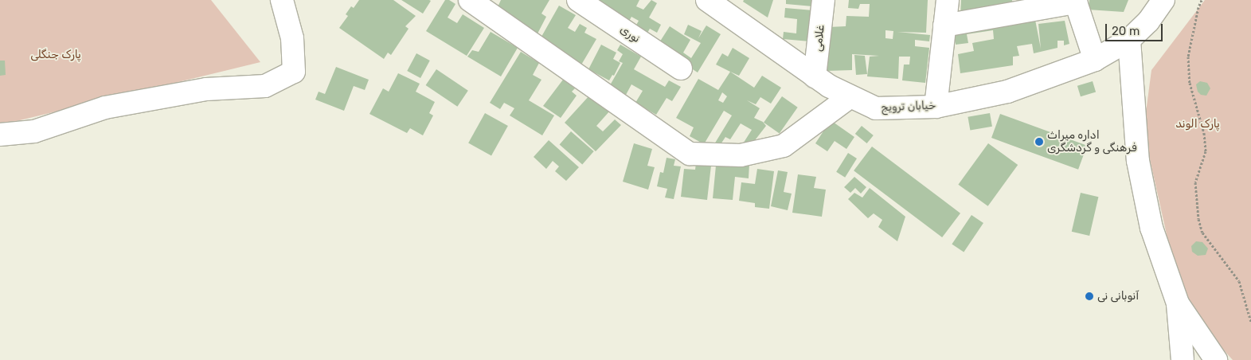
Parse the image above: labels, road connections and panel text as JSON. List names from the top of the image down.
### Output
{
  "streets": {
    "street": ["نوری", "غلامی", "خیابان ترویج"]
  },
  "crossings": [
    ["غلامی", "خیابان ترویج"]
  ],
  "parks": ["پارک جنگلی", "پارک الوند"],
  "places": ["اداره میراث فرهنگی و گردشگری", "آنوبانی نی"],
  "scale_bar": "20 m"
}
